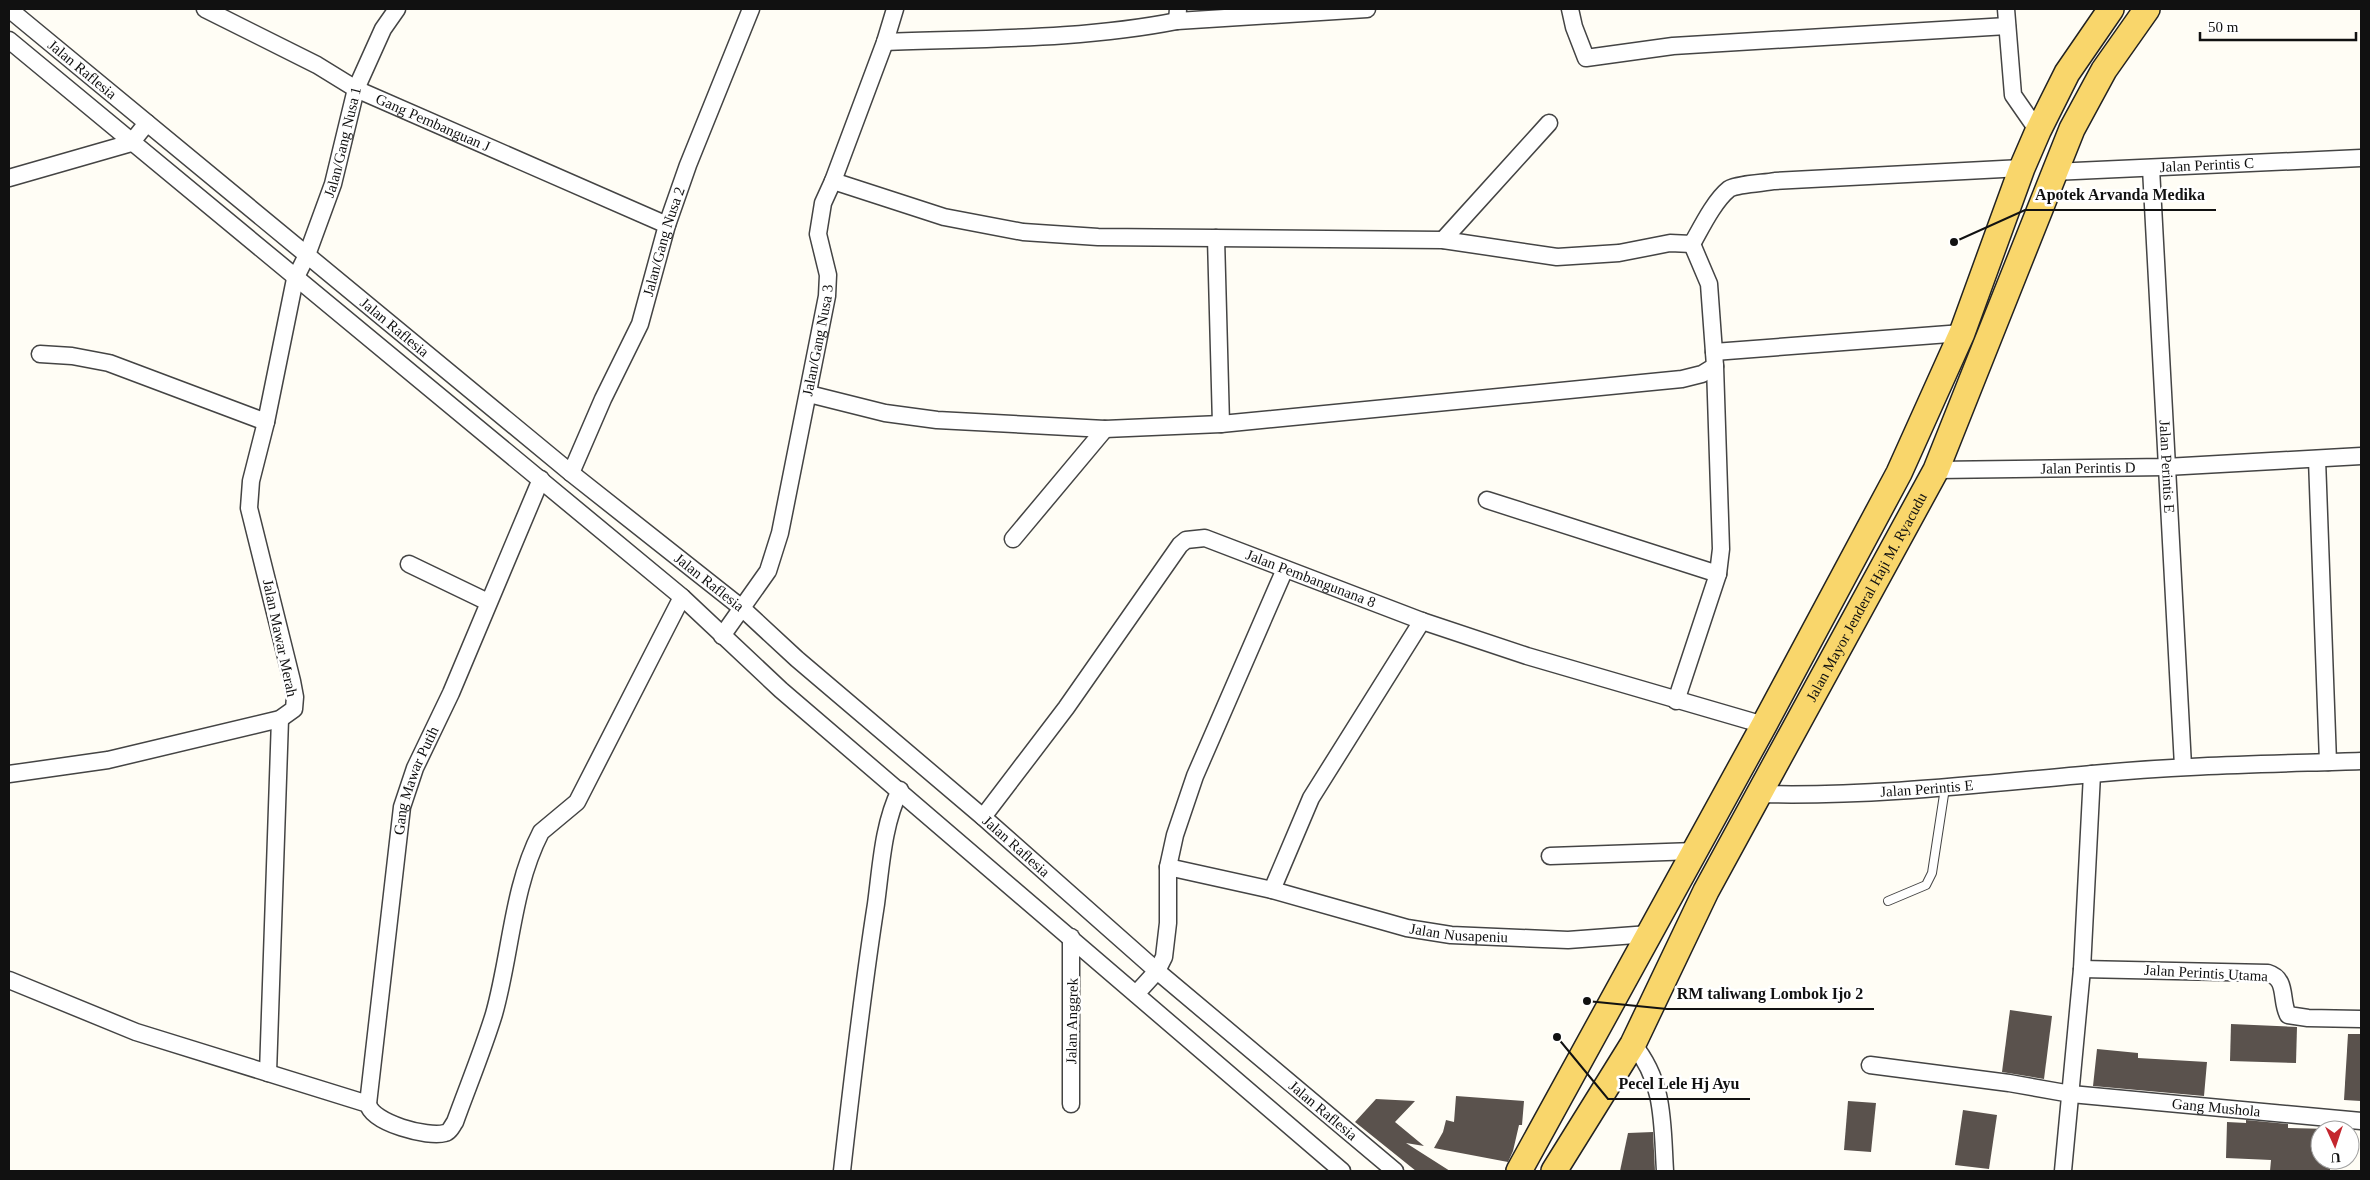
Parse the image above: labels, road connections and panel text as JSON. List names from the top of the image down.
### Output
{
  "streets": {
    "main road": ["Jalan Mayor Jenderal Haji M. Ryacudu"],
    "street": [
      "Jalan Raflesia",
      "Gang Pembanguan J",
      "Jalan/Gang Nusa 1",
      "Jalan Perintis C",
      "Jalan/Gang Nusa 2",
      "Jalan/Gang Nusa 3",
      "Jalan Perintis E",
      "Jalan Perintis D",
      "Jalan Pembangunana 8",
      "Jalan Mawar Merah",
      "Gang Mawar Putih",
      "Jalan Nusapeniu",
      "Jalan Perintis Utama",
      "Jalan Anggrek",
      "Gang Mushola"
    ]
  },
  "crossings": [
    ["Jalan Raflesia", "Jalan/Gang Nusa 1"],
    ["Jalan Raflesia", "Jalan/Gang Nusa 2"],
    ["Jalan Raflesia", "Jalan/Gang Nusa 3"],
    ["Jalan Raflesia", "Jalan Pembangunana 8"],
    ["Jalan Raflesia", "Jalan Mawar Merah"],
    ["Jalan Raflesia", "Gang Mawar Putih"],
    ["Jalan Raflesia", "Jalan Anggrek"],
    ["Gang Pembanguan J", "Jalan/Gang Nusa 1"],
    ["Gang Pembanguan J", "Jalan/Gang Nusa 2"],
    ["Jalan/Gang Nusa 1", "Jalan Mawar Merah"],
    ["Jalan Perintis C", "Jalan Perintis E"],
    ["Jalan Perintis C", "Jalan Mayor Jenderal Haji M. Ryacudu"],
    ["Jalan Perintis E", "Jalan Perintis D"],
    ["Jalan Perintis E", "Jalan Mayor Jenderal Haji M. Ryacudu"],
    ["Jalan Perintis D", "Jalan Mayor Jenderal Haji M. Ryacudu"],
    ["Jalan Pembangunana 8", "Jalan Mayor Jenderal Haji M. Ryacudu"],
    ["Jalan Mayor Jenderal Haji M. Ryacudu", "Jalan Nusapeniu"]
  ],
  "places": ["Apotek Arvanda Medika", "RM taliwang Lombok Ijo 2", "Pecel Lele Hj Ayu"],
  "scale_bar": "50 m",
  "north": "bottom"
}
